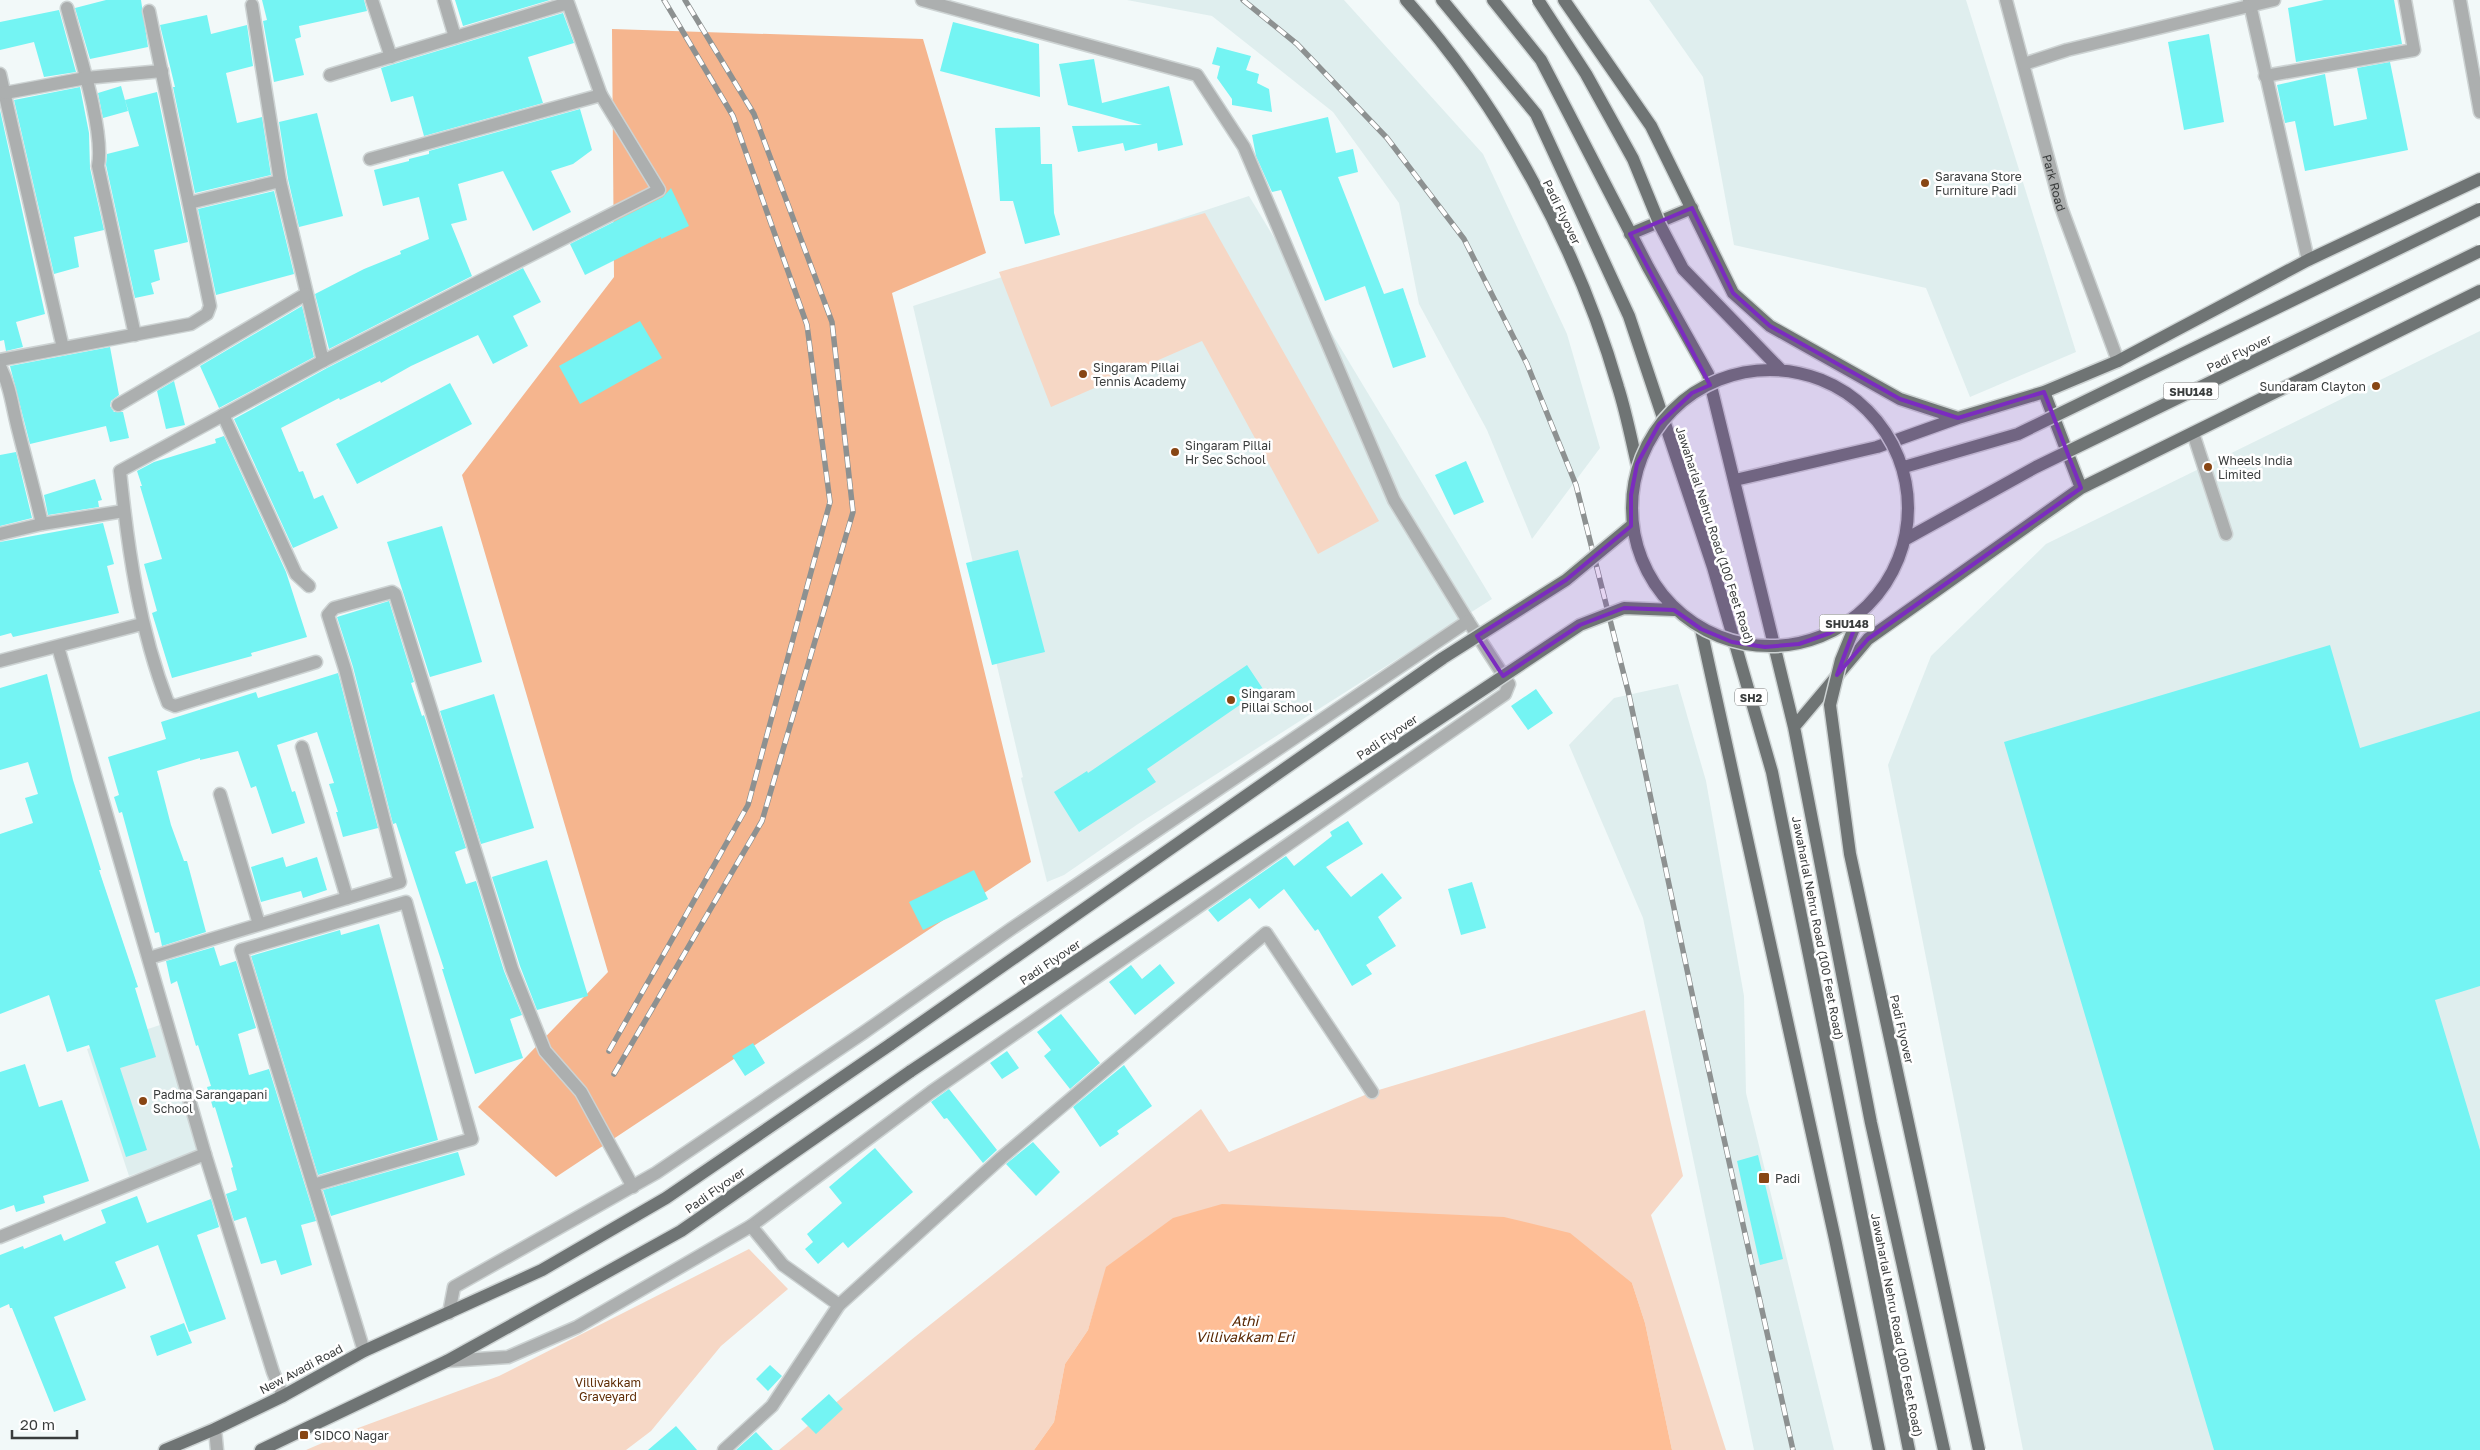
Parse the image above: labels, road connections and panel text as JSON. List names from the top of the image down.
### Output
{
  "streets": {
    "main road": [
      "Padi Flyover",
      "SHU148",
      "Jawaharlal Nehru Road (100 Feet Road)",
      "SH2",
      "New Avadi Road"
    ],
    "street": ["Park Road"]
  },
  "crossings": [
    ["Padi Flyover", "New Avadi Road"]
  ],
  "water": ["Athi Villivakkam Eri"],
  "parks": ["Villivakkam Graveyard"],
  "places": {
    "other": [
      "Saravana Store Furniture Padi",
      "Singaram Pillai Tennis Academy",
      "Sundaram Clayton",
      "Singaram Pillai Hr Sec School",
      "Wheels India Limited",
      "Singaram Pillai School",
      "Padma Sarangapani School"
    ],
    "transit": ["Padi", "SIDCO Nagar"]
  },
  "scale_bar": "20 m"
}
